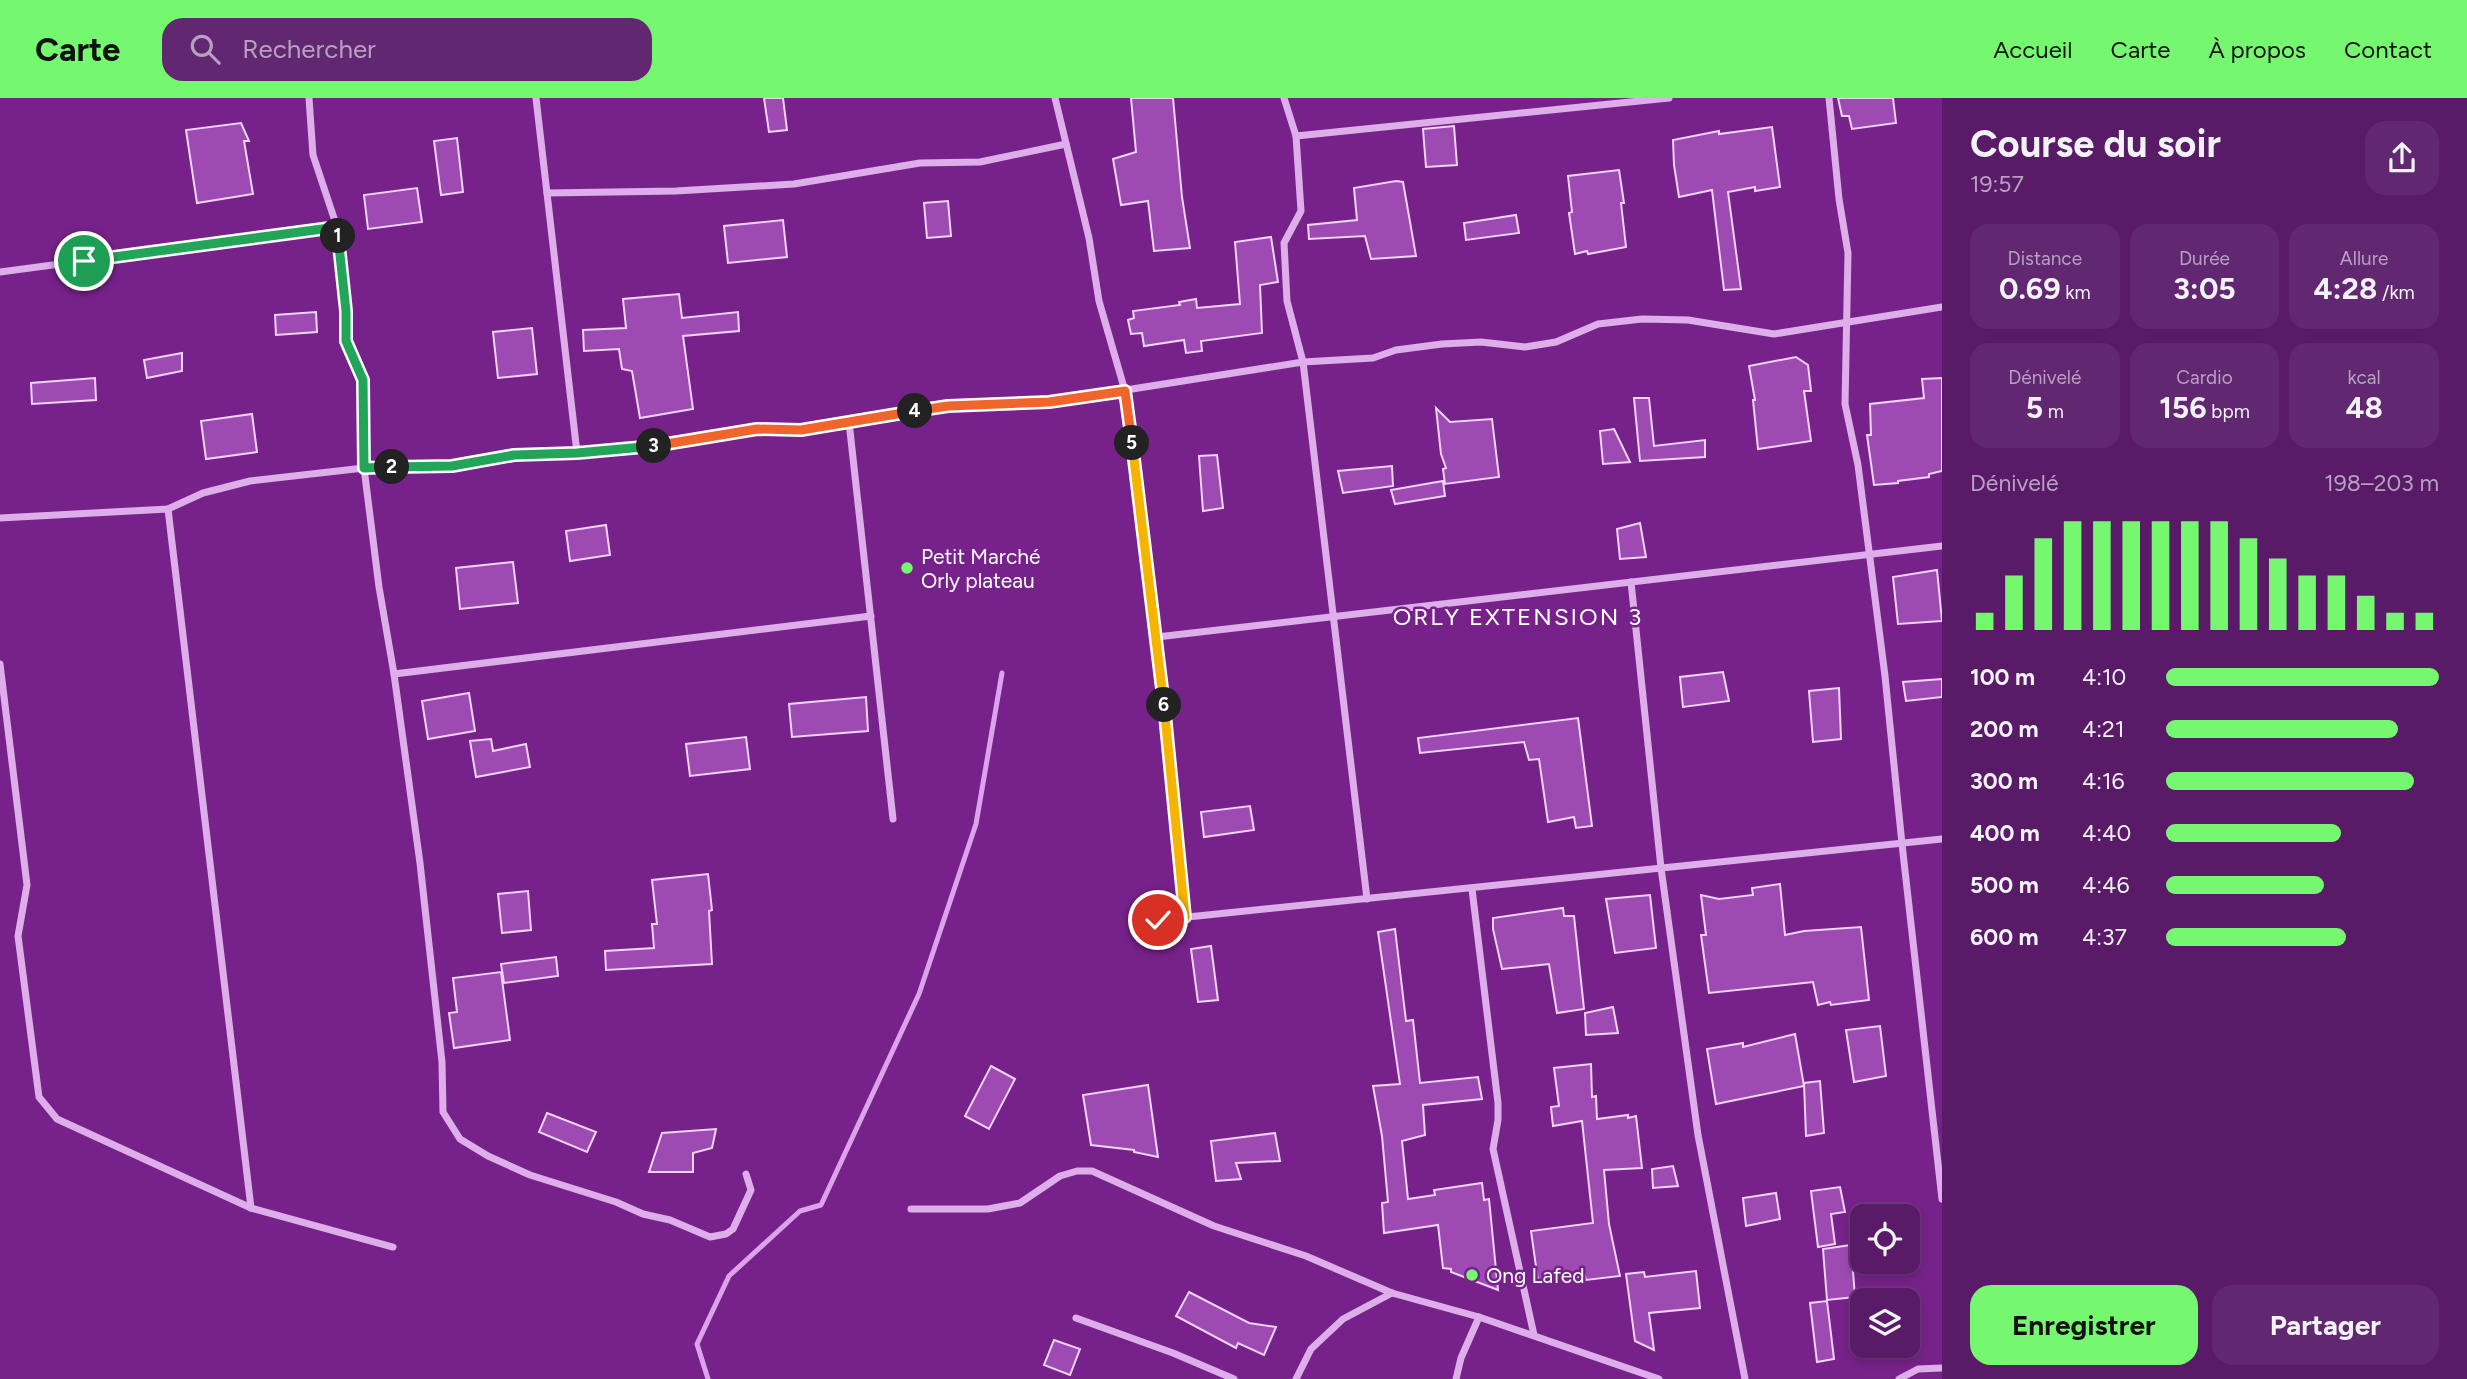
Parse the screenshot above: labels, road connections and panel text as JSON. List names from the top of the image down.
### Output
{
  "districts": ["ORLY EXTENSION 3"],
  "places": ["Petit Marché Orly plateau", "Ong Lafed"],
  "page": {
    "header": "Carte",
    "search": "Rechercher",
    "nav": [
      "Accueil",
      "Carte",
      "À propos",
      "Contact"
    ],
    "heading": ["Course du soir", "19:57"],
    "stats": [
      ["Distance", "0.69 km"],
      ["Durée", "3:05"],
      ["Allure", "4:28 /km"],
      ["Dénivelé", "5 m"],
      ["Cardio", "156 bpm"],
      ["kcal", "48"]
    ],
    "pins": [
      "1",
      "4",
      "5",
      "3",
      "2",
      "6"
    ],
    "chart": ["Dénivelé", "198–203 m"],
    "list": [
      {
        "name": "100 m",
        "note": "4:10"
      },
      {
        "name": "200 m",
        "note": "4:21"
      },
      {
        "name": "300 m",
        "note": "4:16"
      },
      {
        "name": "400 m",
        "note": "4:40"
      },
      {
        "name": "500 m",
        "note": "4:46"
      },
      {
        "name": "600 m",
        "note": "4:37"
      }
    ],
    "buttons": ["Enregistrer", "Partager"]
  }
}
